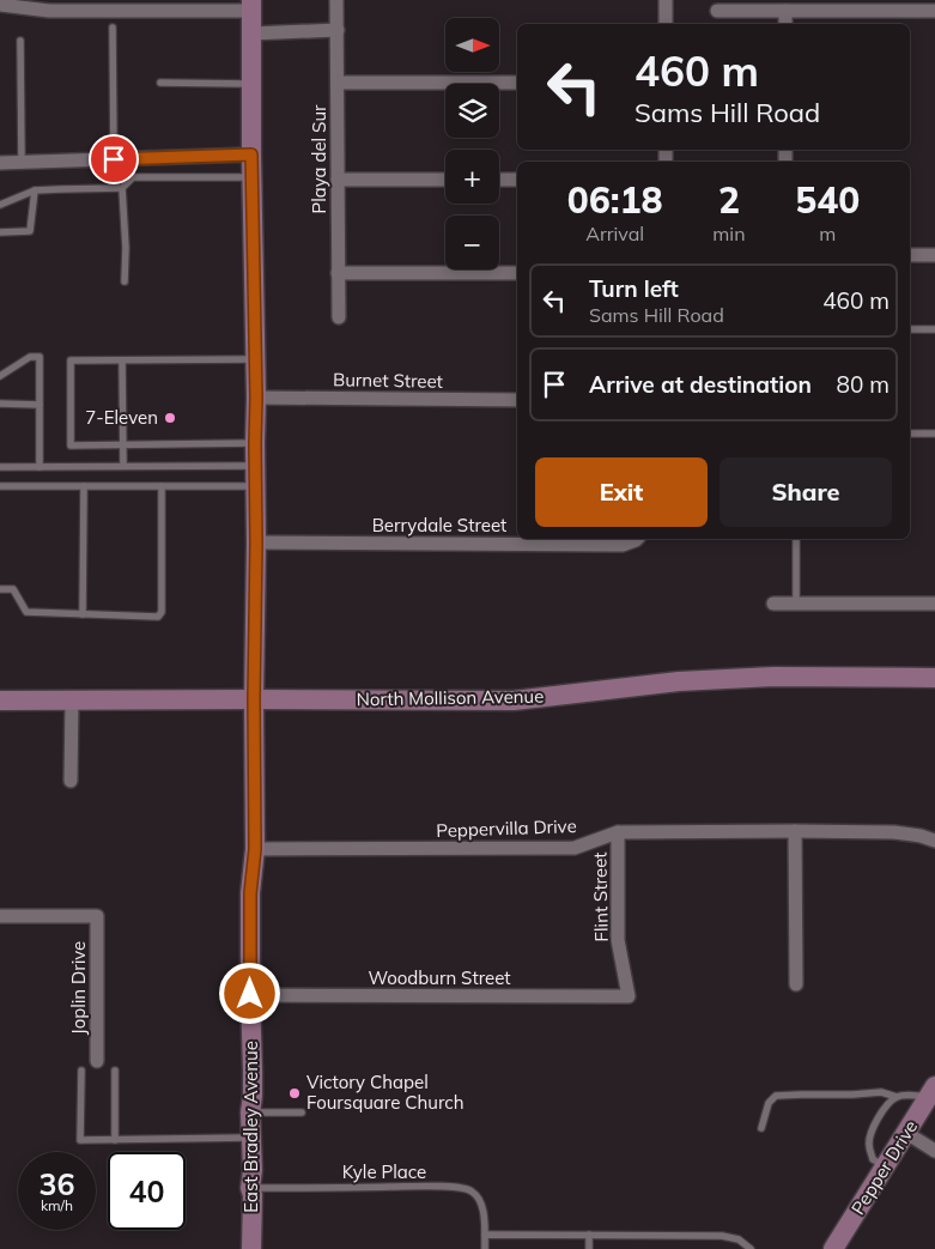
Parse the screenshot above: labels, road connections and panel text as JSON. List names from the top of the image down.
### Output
{
  "streets": {
    "street": [
      "Playa del Sur",
      "Burnet Street",
      "Berrydale Street",
      "North Mollison Avenue",
      "Peppervilla Drive",
      "Flint Street",
      "Woodburn Street",
      "Joplin Drive",
      "East Bradley Avenue",
      "Pepper Drive"
    ],
    "lane": ["Kyle Place"]
  },
  "crossings": [
    ["Burnet Street", "East Bradley Avenue"],
    ["Berrydale Street", "East Bradley Avenue"],
    ["North Mollison Avenue", "East Bradley Avenue"],
    ["Peppervilla Drive", "Flint Street"],
    ["Peppervilla Drive", "East Bradley Avenue"],
    ["Flint Street", "Woodburn Street"],
    ["Woodburn Street", "East Bradley Avenue"],
    ["East Bradley Avenue", "Kyle Place"]
  ],
  "places": ["7-Eleven", "Victory Chapel Foursquare Church"],
  "north": "right",
  "page": {
    "map_buttons": ["+", "−"],
    "turn": ["460 m", "Sams Hill Road"],
    "eta": [
      "06:18",
      "Arrival",
      "2",
      "min",
      "540",
      "m"
    ],
    "list": [
      {
        "name": "Turn left",
        "note": "Sams Hill Road",
        "value": "460 m"
      },
      {
        "name": "Arrive at destination",
        "value": "80 m"
      }
    ],
    "buttons": ["Exit", "Share"],
    "speed": "36 km/h",
    "limit": "40"
  }
}
